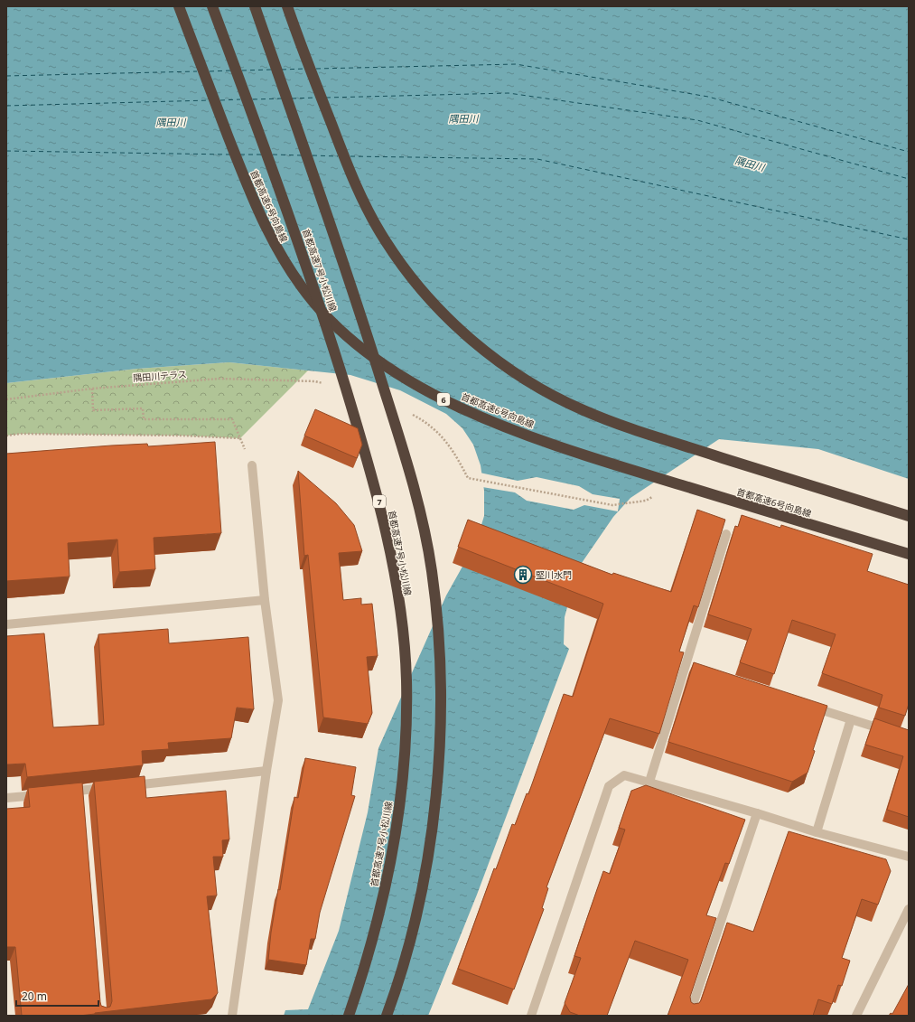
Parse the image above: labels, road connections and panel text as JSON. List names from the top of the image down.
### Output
{
  "streets": {
    "highway": [
      "首都高速6号向島線",
      "首都高速7号小松川線",
      "6",
      "7"
    ],
    "path": ["隅田川テラス"]
  },
  "water": ["隅田川"],
  "places": {
    "building": ["堅川水門"]
  },
  "scale_bar": "20 m"
}
